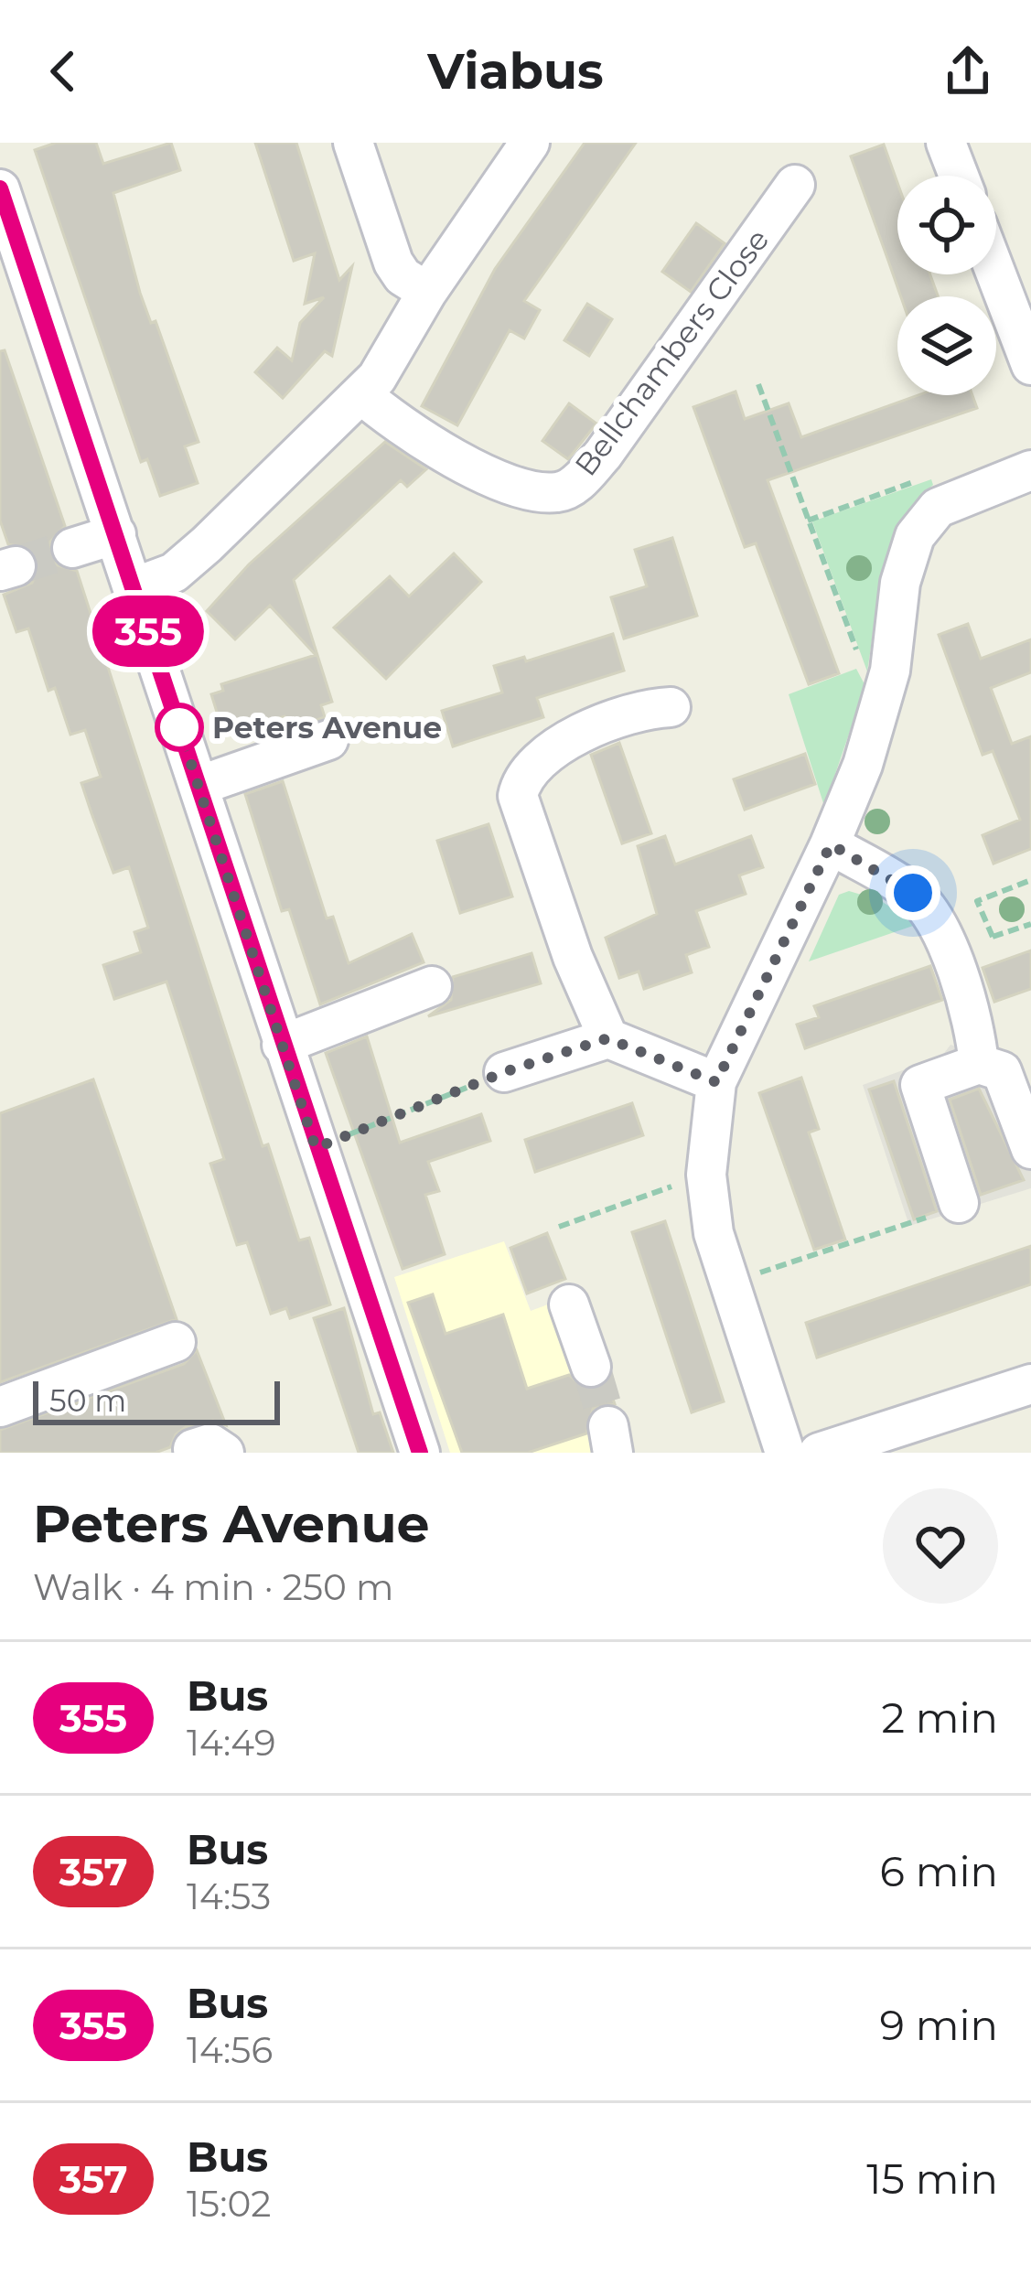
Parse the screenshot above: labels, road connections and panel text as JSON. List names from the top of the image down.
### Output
{
  "streets": {
    "street": ["Bellchambers Close"]
  },
  "places": ["Peters Avenue"],
  "lines": ["bus line 355"],
  "scale_bar": "50 m",
  "page": {
    "header": "Viabus",
    "on_map": "355",
    "scale": "50 m",
    "heading": ["Peters Avenue", "Walk · 4 min · 250 m"],
    "list": [
      {
        "mark": "355",
        "name": "Bus",
        "note": "14:49",
        "value": "2 min"
      },
      {
        "mark": "357",
        "name": "Bus",
        "note": "14:53",
        "value": "6 min"
      },
      {
        "mark": "355",
        "name": "Bus",
        "note": "14:56",
        "value": "9 min"
      },
      {
        "mark": "357",
        "name": "Bus",
        "note": "15:02",
        "value": "15 min"
      }
    ]
  }
}
